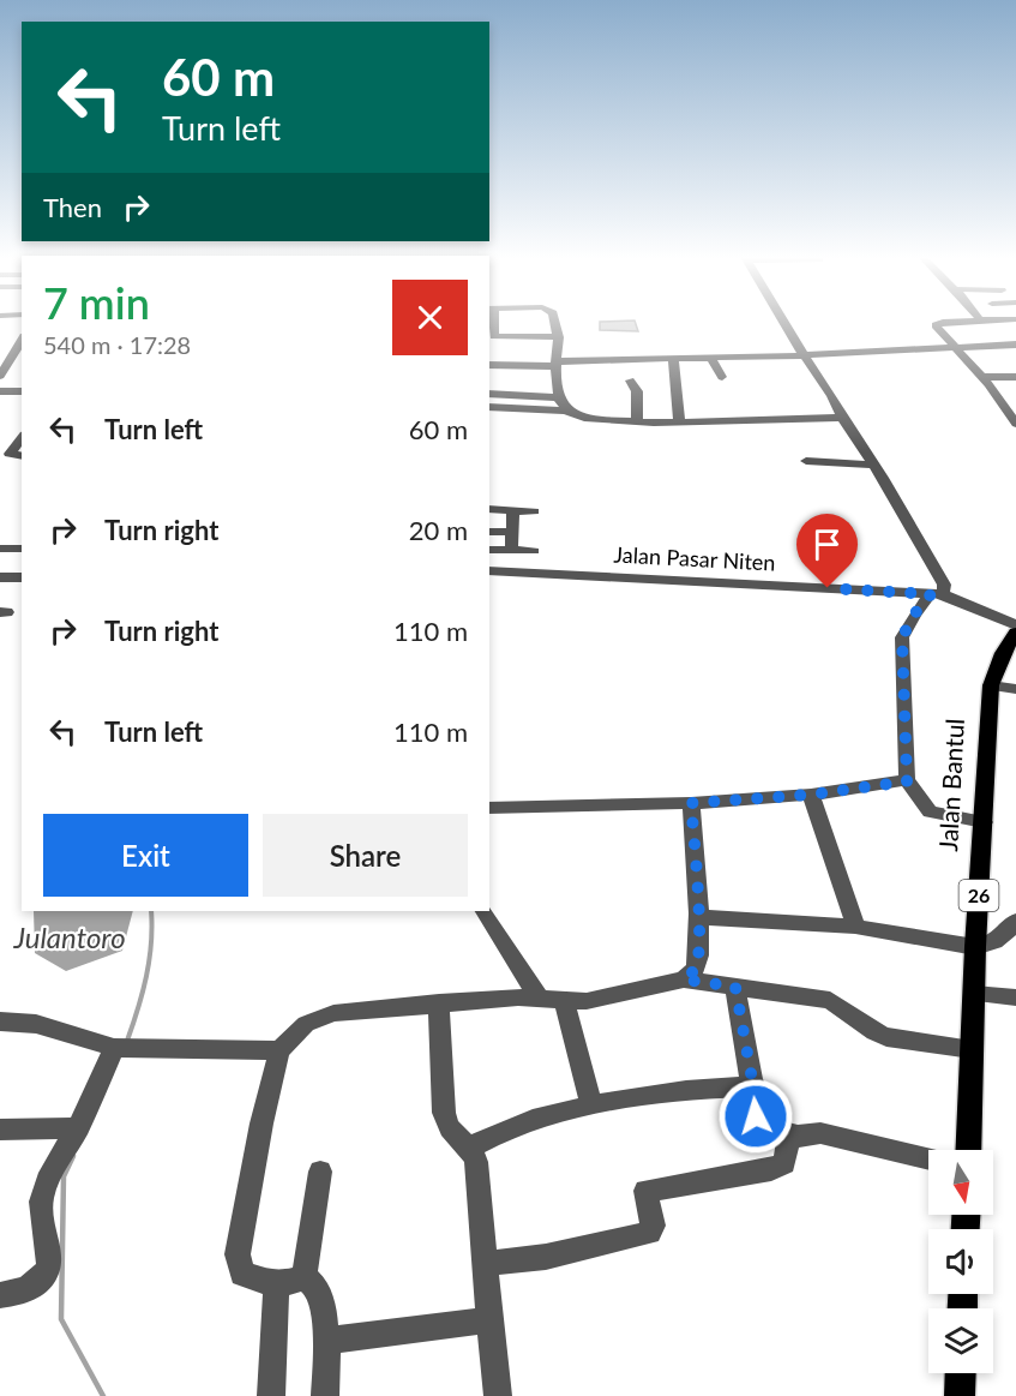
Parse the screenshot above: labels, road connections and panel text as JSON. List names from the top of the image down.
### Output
{
  "streets": {
    "main road": ["Jalan Bantul", "26"],
    "street": ["Jalan Pasar Niten"]
  },
  "water": ["Julantoro"],
  "north": "bottom",
  "page": {
    "turn": ["60 m", "Turn left"],
    "then": "Then",
    "heading": ["7 min", "540 m · 17:28"],
    "list": [
      {
        "name": "Turn left",
        "value": "60 m"
      },
      {
        "name": "Turn right",
        "value": "20 m"
      },
      {
        "name": "Turn right",
        "value": "110 m"
      },
      {
        "name": "Turn left",
        "value": "110 m"
      }
    ],
    "buttons": ["Exit", "Share"]
  }
}
